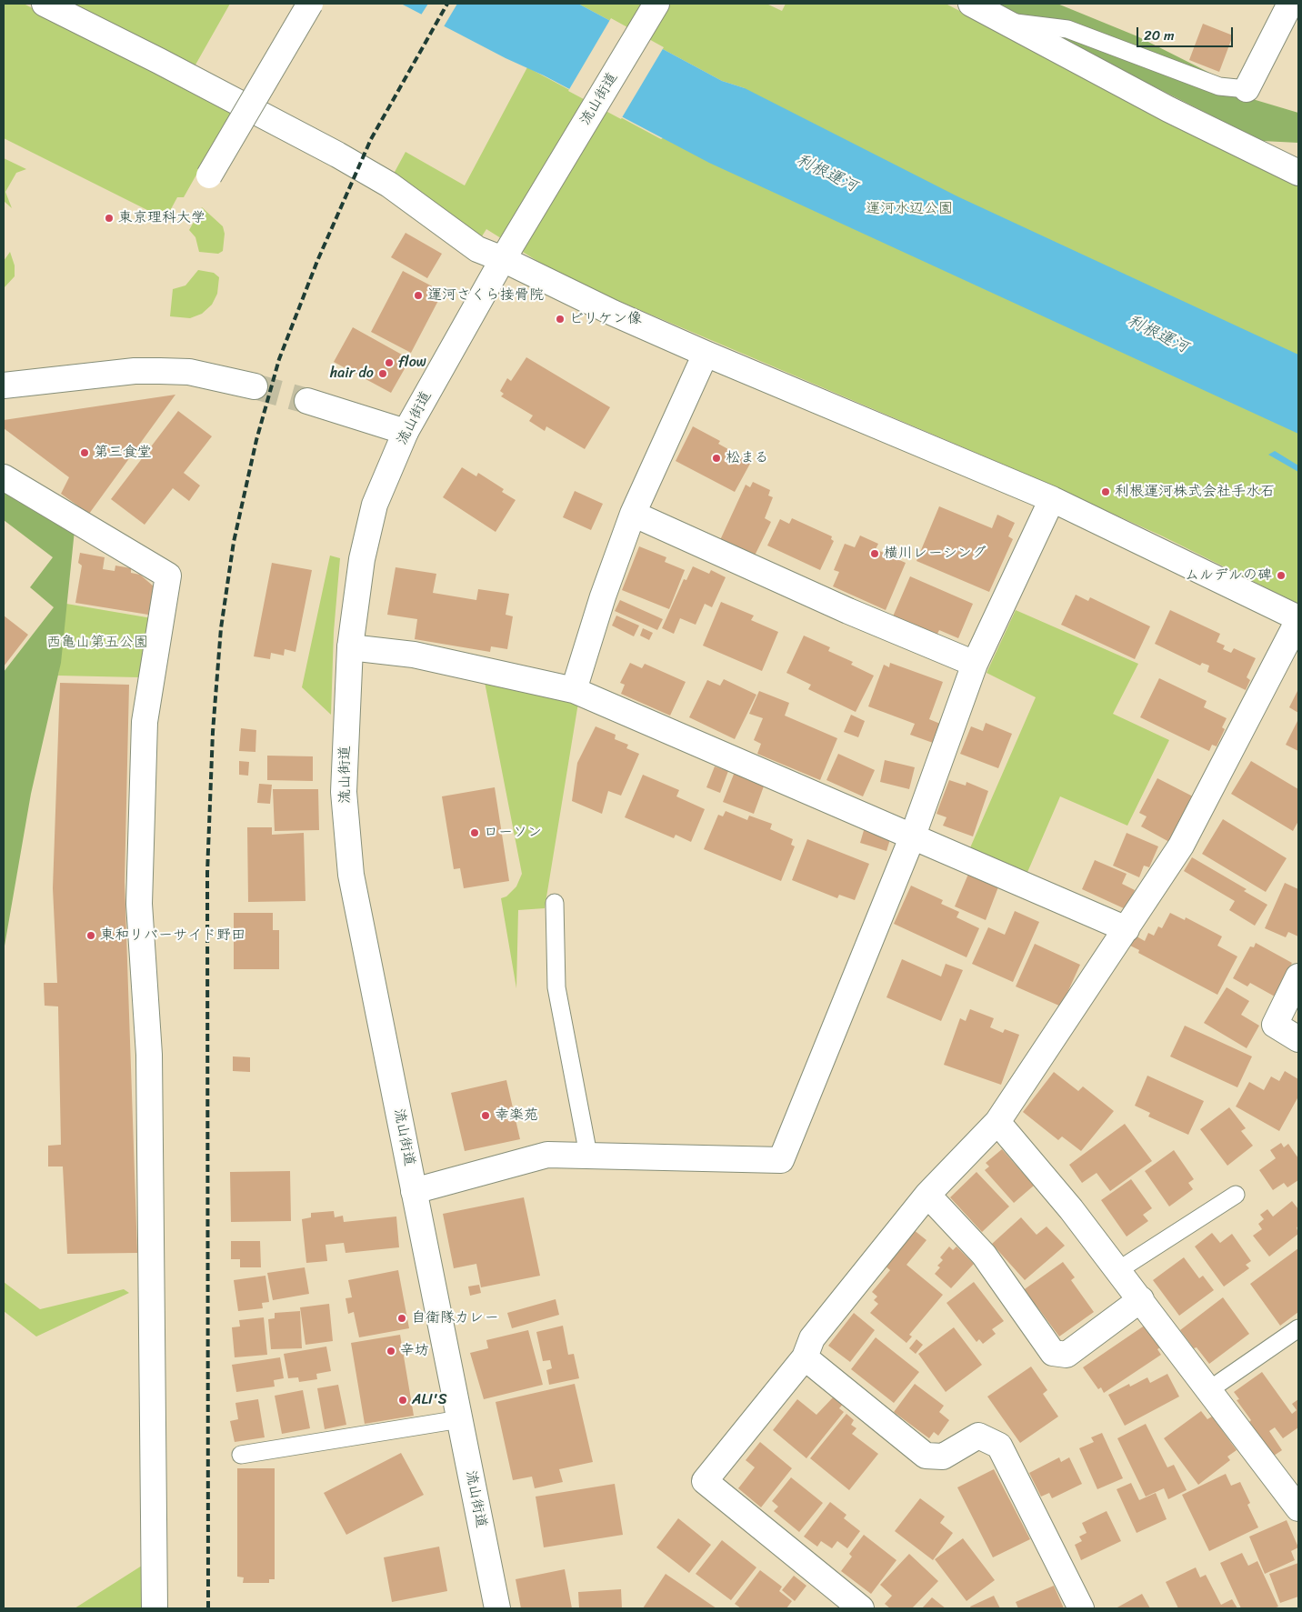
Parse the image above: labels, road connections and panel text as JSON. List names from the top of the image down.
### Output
{
  "streets": {
    "street": ["流山街道"]
  },
  "water": ["利根運河"],
  "parks": ["運河水辺公園", "西亀山第五公園"],
  "places": [
    "東京理科大学",
    "運河さくら接骨院",
    "ビリケン像",
    "flow",
    "hair do",
    "第三食堂",
    "松まる",
    "利根運河株式会社手水石",
    "横川レーシング",
    "ムルデルの碑",
    "ローソン",
    "東和リバーサイド野田",
    "幸楽苑",
    "自衛隊カレー",
    "辛坊",
    "ALI'S"
  ],
  "scale_bar": "20 m"
}
